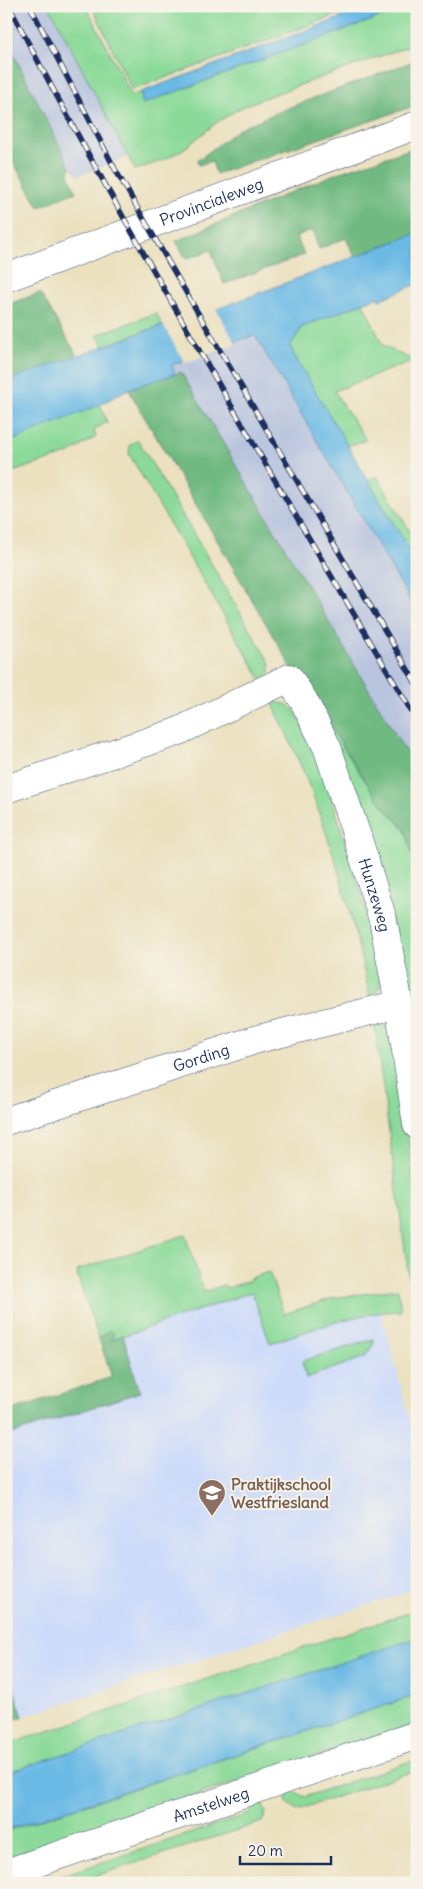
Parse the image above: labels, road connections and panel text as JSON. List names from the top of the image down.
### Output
{
  "streets": {
    "street": [
      "Provincialeweg",
      "Hunzeweg",
      "Gording",
      "Amstelweg"
    ]
  },
  "crossings": [
    ["Hunzeweg", "Gording"]
  ],
  "places": {
    "school or university": ["Praktijkschool Westfriesland"]
  },
  "scale_bar": "20 m"
}
